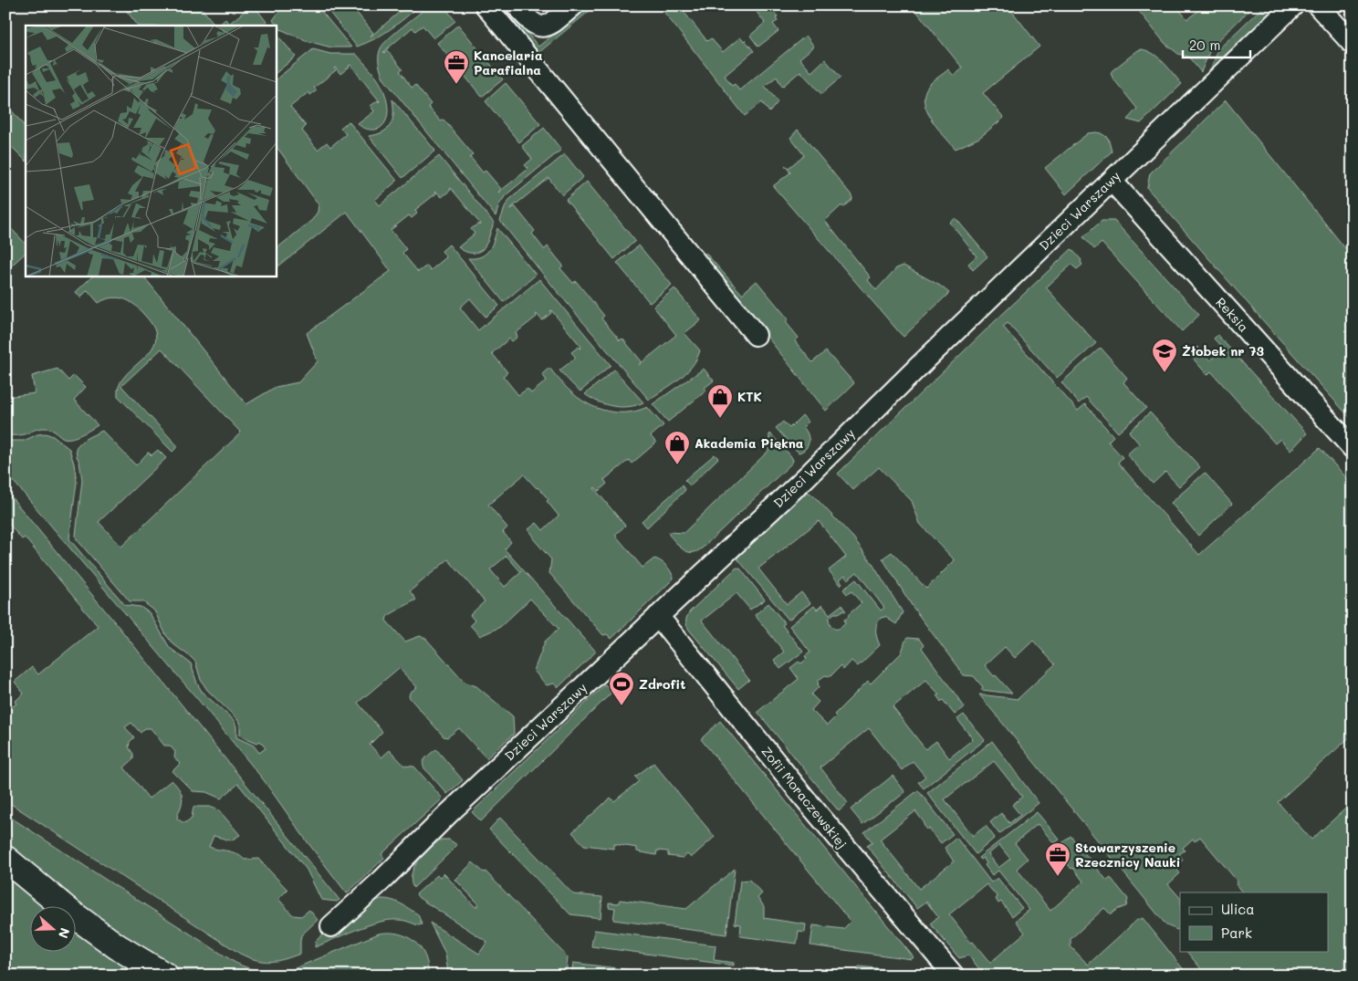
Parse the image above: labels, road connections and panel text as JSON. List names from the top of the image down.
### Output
{
  "streets": {
    "street": ["Dzieci Warszawy", "Reksia", "Zofii Moraczewskiej"]
  },
  "crossings": [
    ["Dzieci Warszawy", "Reksia"],
    ["Dzieci Warszawy", "Zofii Moraczewskiej"]
  ],
  "places": {
    "office": ["Kancelaria Parafialna", "Stowarzyszenie Rzecznicy Nauki"],
    "school or university": ["Żłobek nr 73"],
    "shop": ["KTK", "Akademia Piękna"],
    "sports": ["Zdrofit"]
  },
  "legend": ["Ulica", "Park"],
  "scale_bar": "20 m",
  "north": "right"
}
